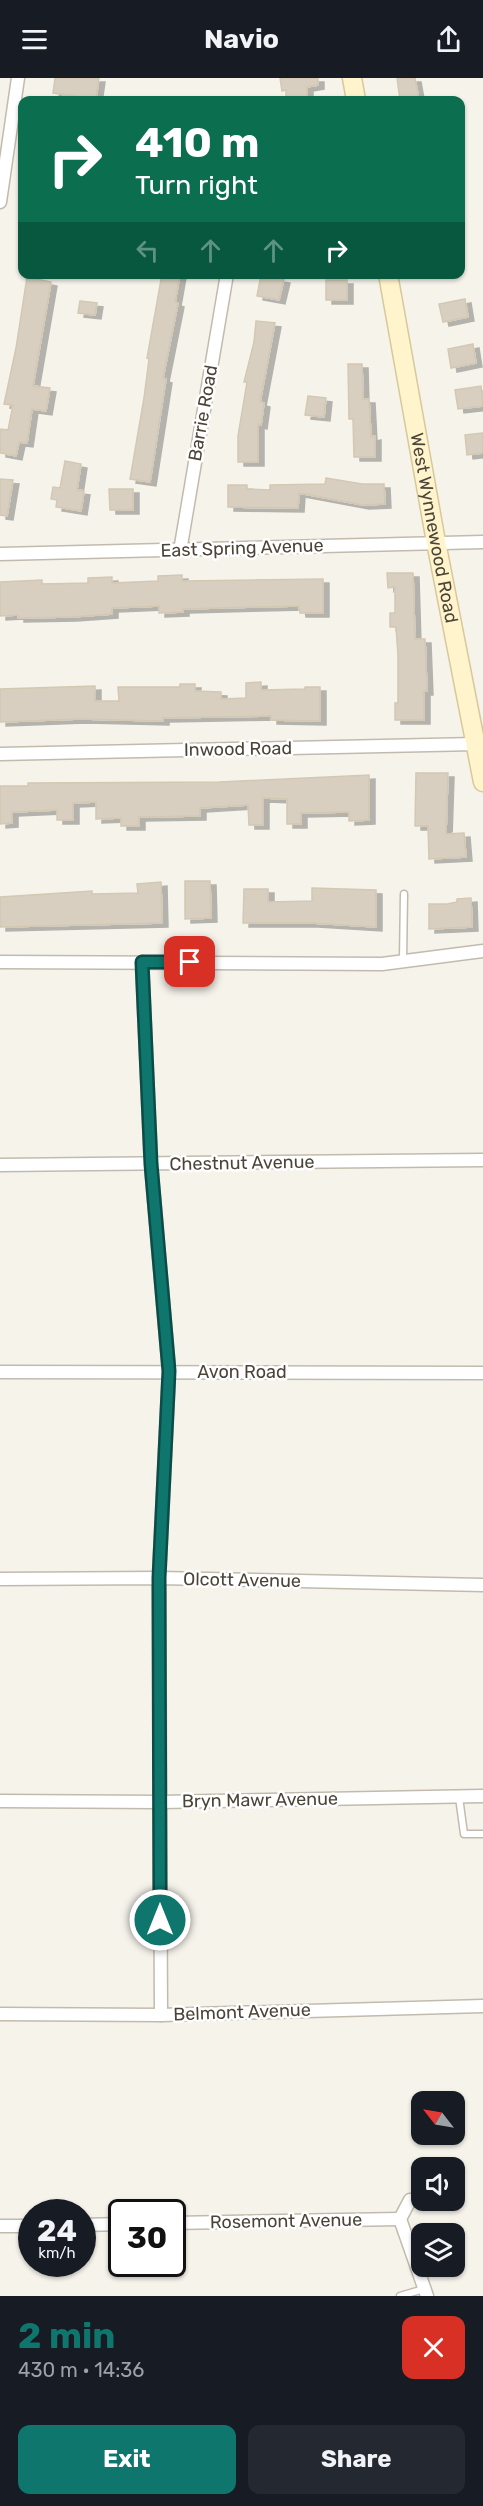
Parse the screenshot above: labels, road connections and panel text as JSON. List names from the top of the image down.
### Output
{
  "streets": {
    "main road": ["West Wynnewood Road"],
    "street": [
      "Barrie Road",
      "East Spring Avenue",
      "Inwood Road",
      "Chestnut Avenue",
      "Avon Road",
      "Olcott Avenue",
      "Bryn Mawr Avenue",
      "Belmont Avenue",
      "Rosemont Avenue"
    ]
  },
  "crossings": [
    ["Barrie Road", "East Spring Avenue"],
    ["West Wynnewood Road", "East Spring Avenue"],
    ["West Wynnewood Road", "Inwood Road"]
  ],
  "north": "top left",
  "page": {
    "header": "Navio",
    "turn": ["410 m", "Turn right"],
    "speed": "24 km/h",
    "limit": "30",
    "heading": ["2 min", "430 m · 14:36"],
    "buttons": ["Exit", "Share"]
  }
}
